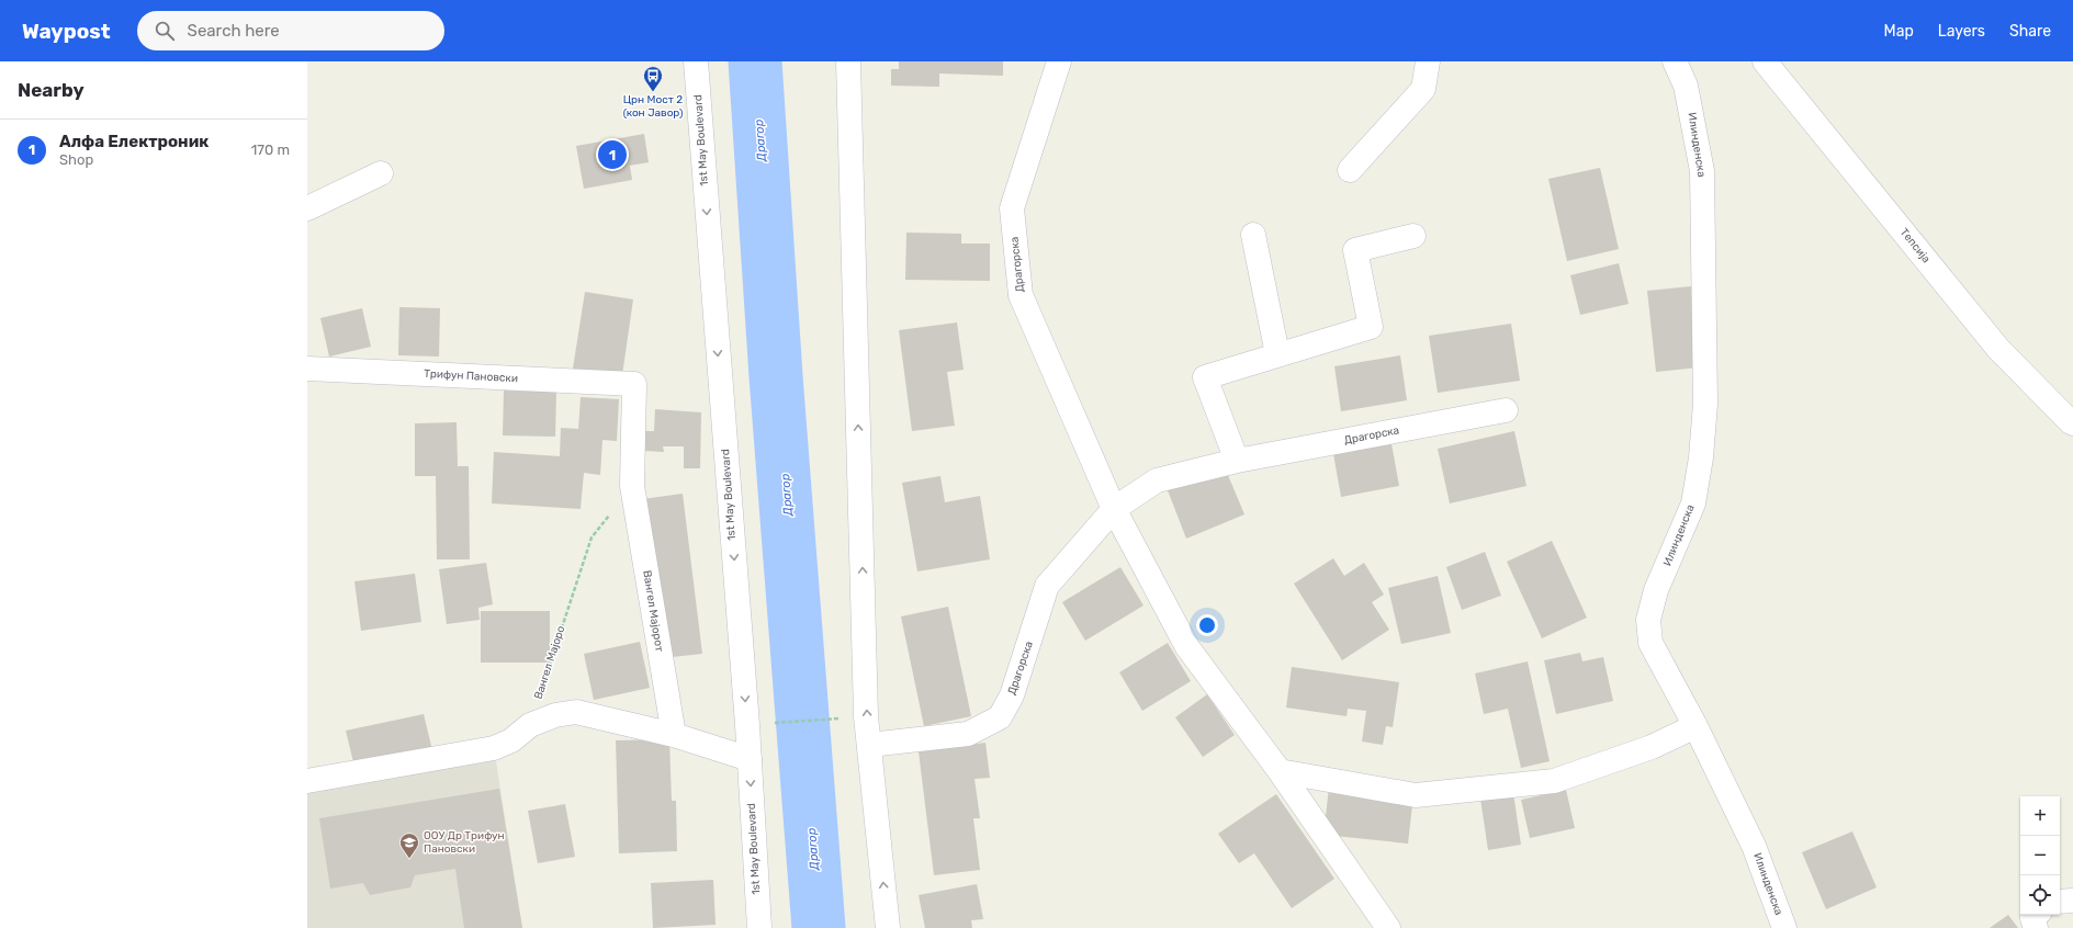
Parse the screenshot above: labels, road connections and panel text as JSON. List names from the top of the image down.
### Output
{
  "streets": {
    "street": [
      "1st May Boulevard",
      "Илинденска",
      "Тепсија",
      "Драгорска",
      "Трифун Пановски",
      "Вангел Маjорот"
    ],
    "path": ["Вангел Мајоро"]
  },
  "crossings": [
    ["Трифун Пановски", "Вангел Маjорот"],
    ["Трифун Пановски", "Вангел Мајоро"],
    ["Вангел Маjорот", "Вангел Мајоро"]
  ],
  "water": ["Драгор"],
  "places": {
    "bus stop": ["Црн Мост 2 (кон Јавор)"],
    "school or university": ["ООУ Др Трифун Пановски"]
  },
  "page": {
    "header": "Waypost",
    "search": "Search here",
    "nav": ["Map", "Layers", "Share"],
    "heading": "Nearby",
    "list": [
      {
        "mark": "1",
        "name": "Алфа Електроник",
        "note": "Shop",
        "value": "170 m"
      }
    ],
    "pins": "1",
    "map_buttons": ["+", "−"]
  }
}
